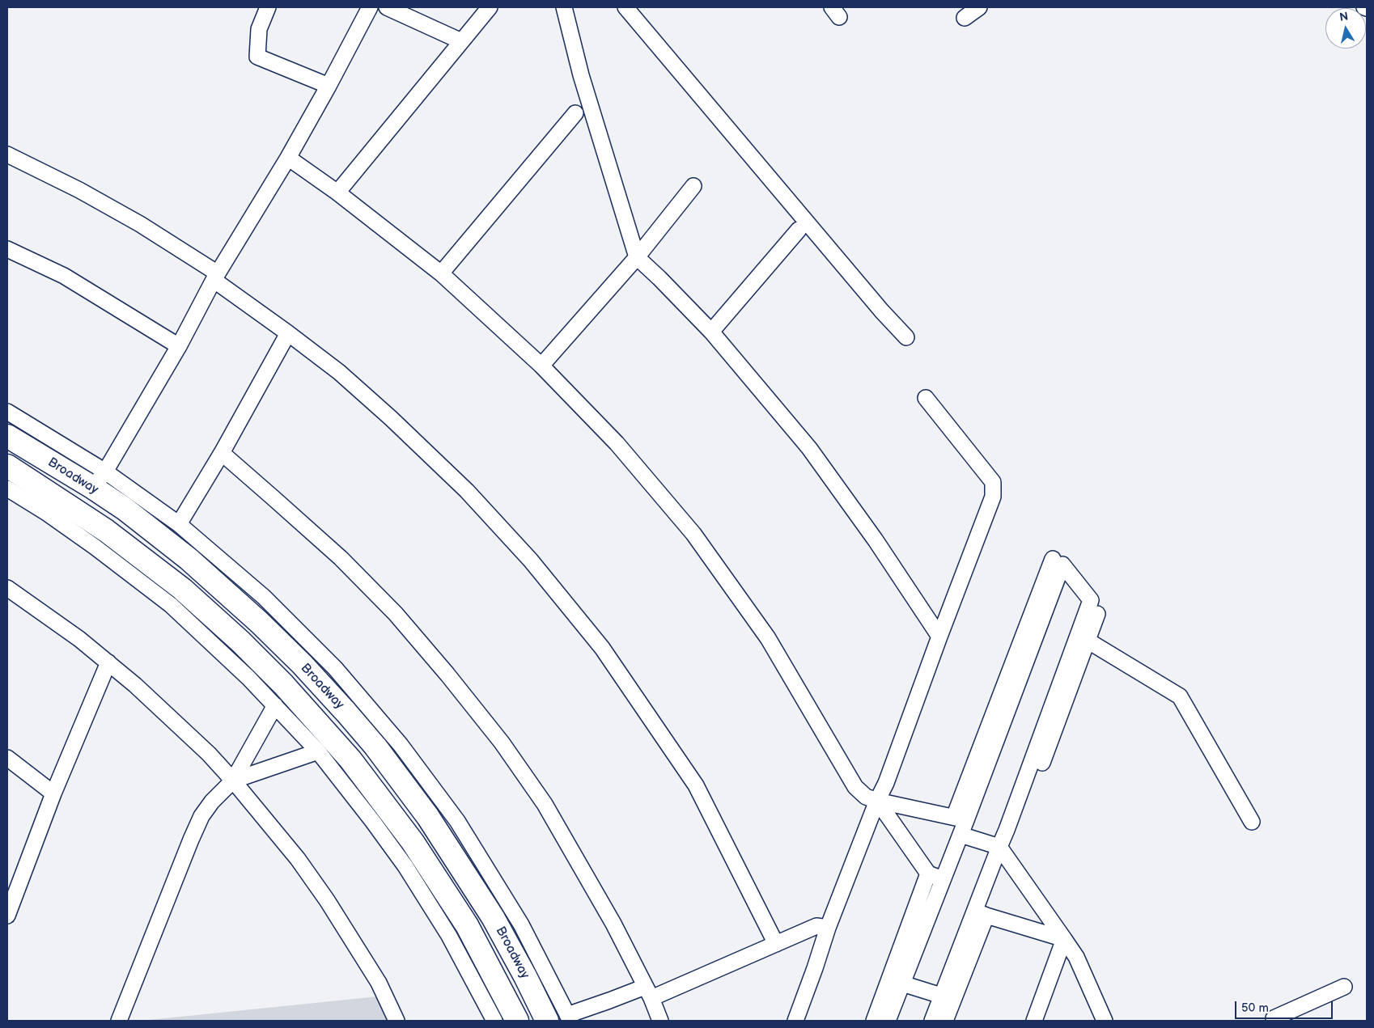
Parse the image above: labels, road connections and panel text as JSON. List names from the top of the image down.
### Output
{
  "streets": {
    "main road": ["Broadway"]
  },
  "scale_bar": "50 m",
  "north": "top"
}
